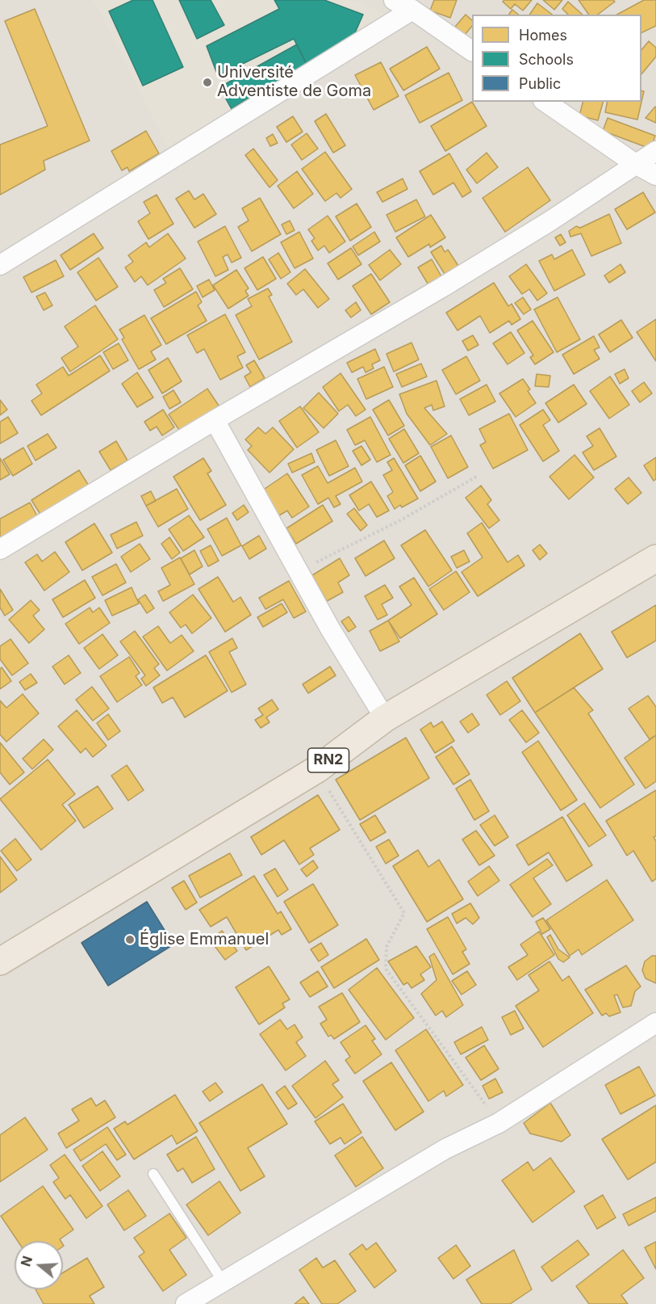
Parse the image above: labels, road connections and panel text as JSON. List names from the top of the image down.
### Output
{
  "streets": {
    "highway": ["RN2"]
  },
  "places": ["Université Adventiste de Goma", "Église Emmanuel"],
  "legend": ["Homes", "Schools", "Public"],
  "north": "left"
}
